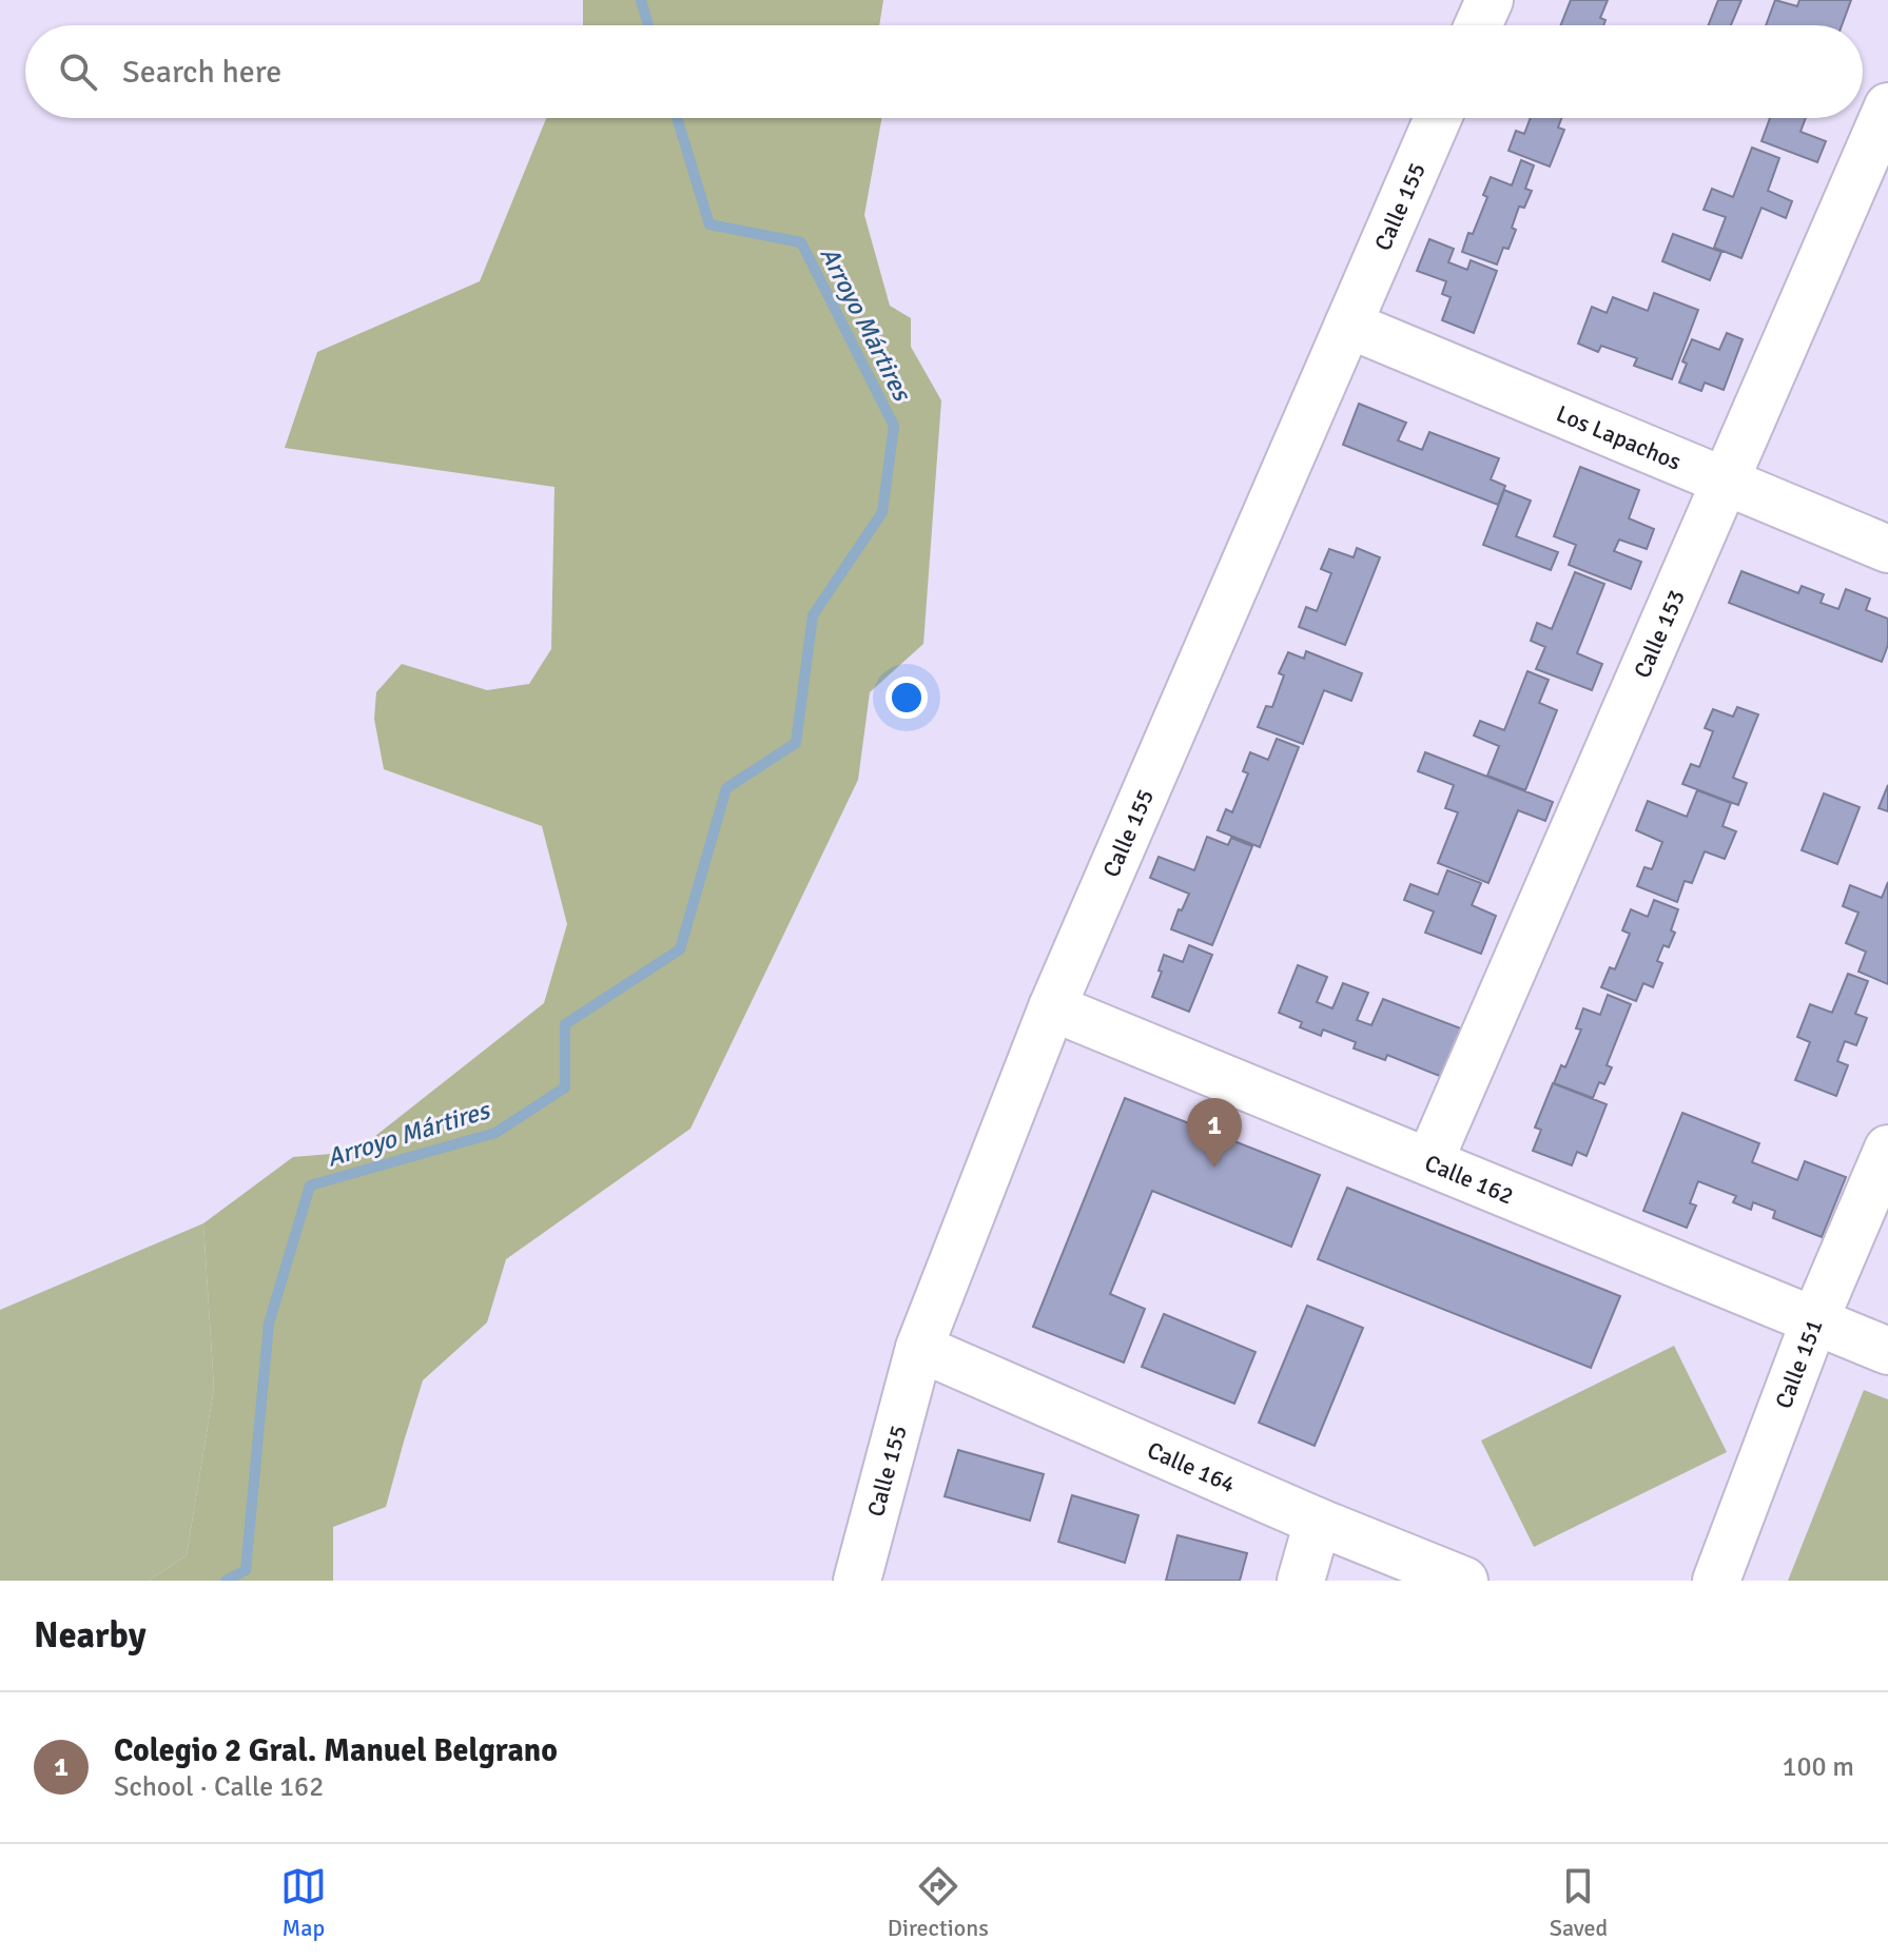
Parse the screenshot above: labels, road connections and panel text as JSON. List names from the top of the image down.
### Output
{
  "streets": {
    "street": [
      "Calle 155",
      "Los Lapachos",
      "Calle 153",
      "Calle 162",
      "Calle 151",
      "Calle 164"
    ]
  },
  "crossings": [
    ["Calle 155", "Los Lapachos"],
    ["Calle 155", "Calle 162"],
    ["Calle 155", "Calle 164"],
    ["Los Lapachos", "Calle 153"],
    ["Calle 153", "Calle 162"],
    ["Calle 162", "Calle 151"]
  ],
  "water": ["Arroyo Mártires"],
  "page": {
    "search": "Search here",
    "pins": "1",
    "heading": "Nearby",
    "list": [
      {
        "mark": "1",
        "name": "Colegio 2 Gral. Manuel Belgrano",
        "note": "School · Calle 162",
        "value": "100 m"
      }
    ],
    "nav": ["Map", "Directions", "Saved"]
  }
}
